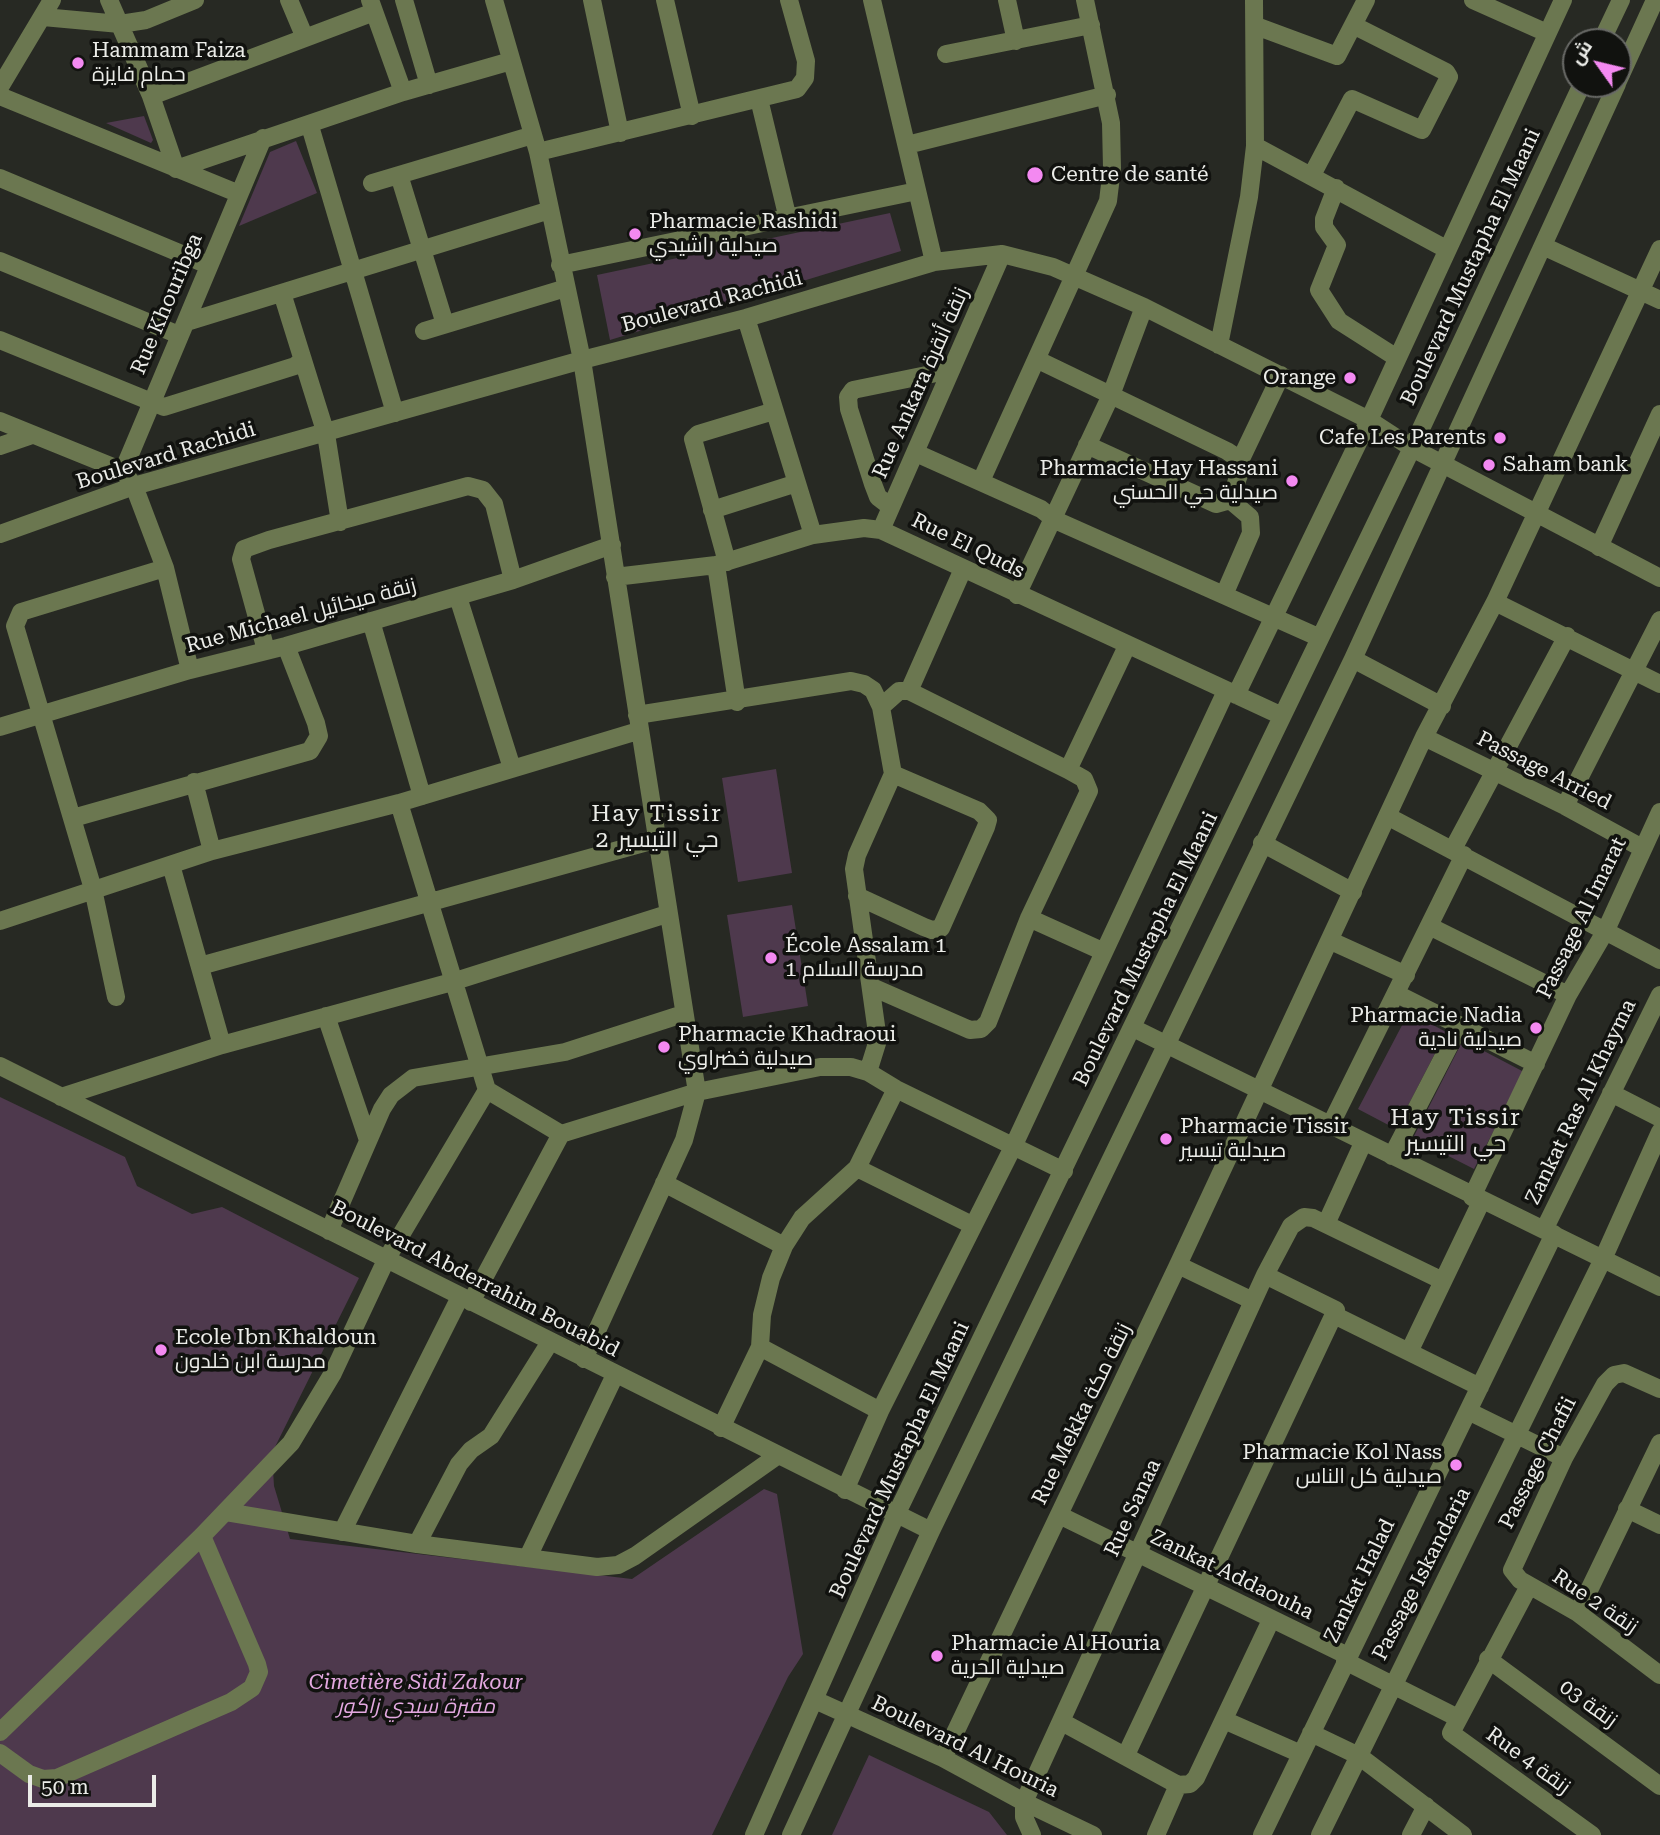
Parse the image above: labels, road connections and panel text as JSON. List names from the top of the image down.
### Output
{
  "streets": {
    "street": [
      "Boulevard Mustapha El Maani",
      "Boulevard Rachidi",
      "Rue Khouribga",
      "Rue Ankara زنقة أنقرة",
      "Rue El Quds",
      "Rue Michael زنقة ميخائيل",
      "Passage Arried",
      "Passage Al Imarat",
      "Zankat Ras Al Khayma",
      "Boulevard Abderrahim Bouabid",
      "Rue Mekka زنقة مكة",
      "Passage Chafii",
      "Rue Sanaa",
      "Passage Iskandaria",
      "Zankat Addaouha",
      "Zankat Halad",
      "Rue 2 زنقة",
      "زنقة 03",
      "Boulevard Al Houria",
      "Rue 4 زنقة"
    ]
  },
  "crossings": [
    ["Boulevard Mustapha El Maani", "Boulevard Rachidi"],
    ["Boulevard Mustapha El Maani", "Rue El Quds"],
    ["Boulevard Mustapha El Maani", "Boulevard Abderrahim Bouabid"],
    ["Boulevard Mustapha El Maani", "Boulevard Al Houria"],
    ["Boulevard Rachidi", "Rue Ankara زنقة أنقرة"],
    ["Boulevard Rachidi", "Rue Mekka زنقة مكة"],
    ["Rue Ankara زنقة أنقرة", "Rue El Quds"],
    ["Passage Arried", "Passage Al Imarat"],
    ["Passage Arried", "Rue Mekka زنقة مكة"],
    ["Zankat Ras Al Khayma", "Zankat Halad"],
    ["Rue Mekka زنقة مكة", "Zankat Addaouha"],
    ["Rue Mekka زنقة مكة", "Boulevard Al Houria"],
    ["Passage Chafii", "Rue 2 زنقة"],
    ["Rue Sanaa", "Zankat Addaouha"],
    ["Rue Sanaa", "Boulevard Al Houria"],
    ["Passage Iskandaria", "Zankat Addaouha"],
    ["Zankat Addaouha", "Zankat Halad"],
    ["Zankat Addaouha", "Rue 4 زنقة"]
  ],
  "districts": ["Hay Tissir 2 حي التيسير", "Hay Tissir حي التيسير"],
  "parks": ["Cimetière Sidi Zakour مقبرة سيدي زاكور"],
  "places": [
    "Hammam Faiza حمام فايزة",
    "Centre de santé",
    "Pharmacie Rashidi صيدلية راشيدي",
    "Orange",
    "Cafe Les Parents",
    "Saham bank",
    "Pharmacie Hay Hassani صيدلية حي الحسني",
    "École Assalam 1 مدرسة السلام 1",
    "Pharmacie Nadia صيدلية نادية",
    "Pharmacie Khadraoui صيدلية خضراوي",
    "Pharmacie Tissir صيدلية تيسير",
    "Ecole Ibn Khaldoun مدرسة ابن خلدون",
    "Pharmacie Kol Nass صيدلية كل الناس",
    "Pharmacie Al Houria صيدلية الحرية"
  ],
  "scale_bar": "50 m",
  "north": "top left"
}
